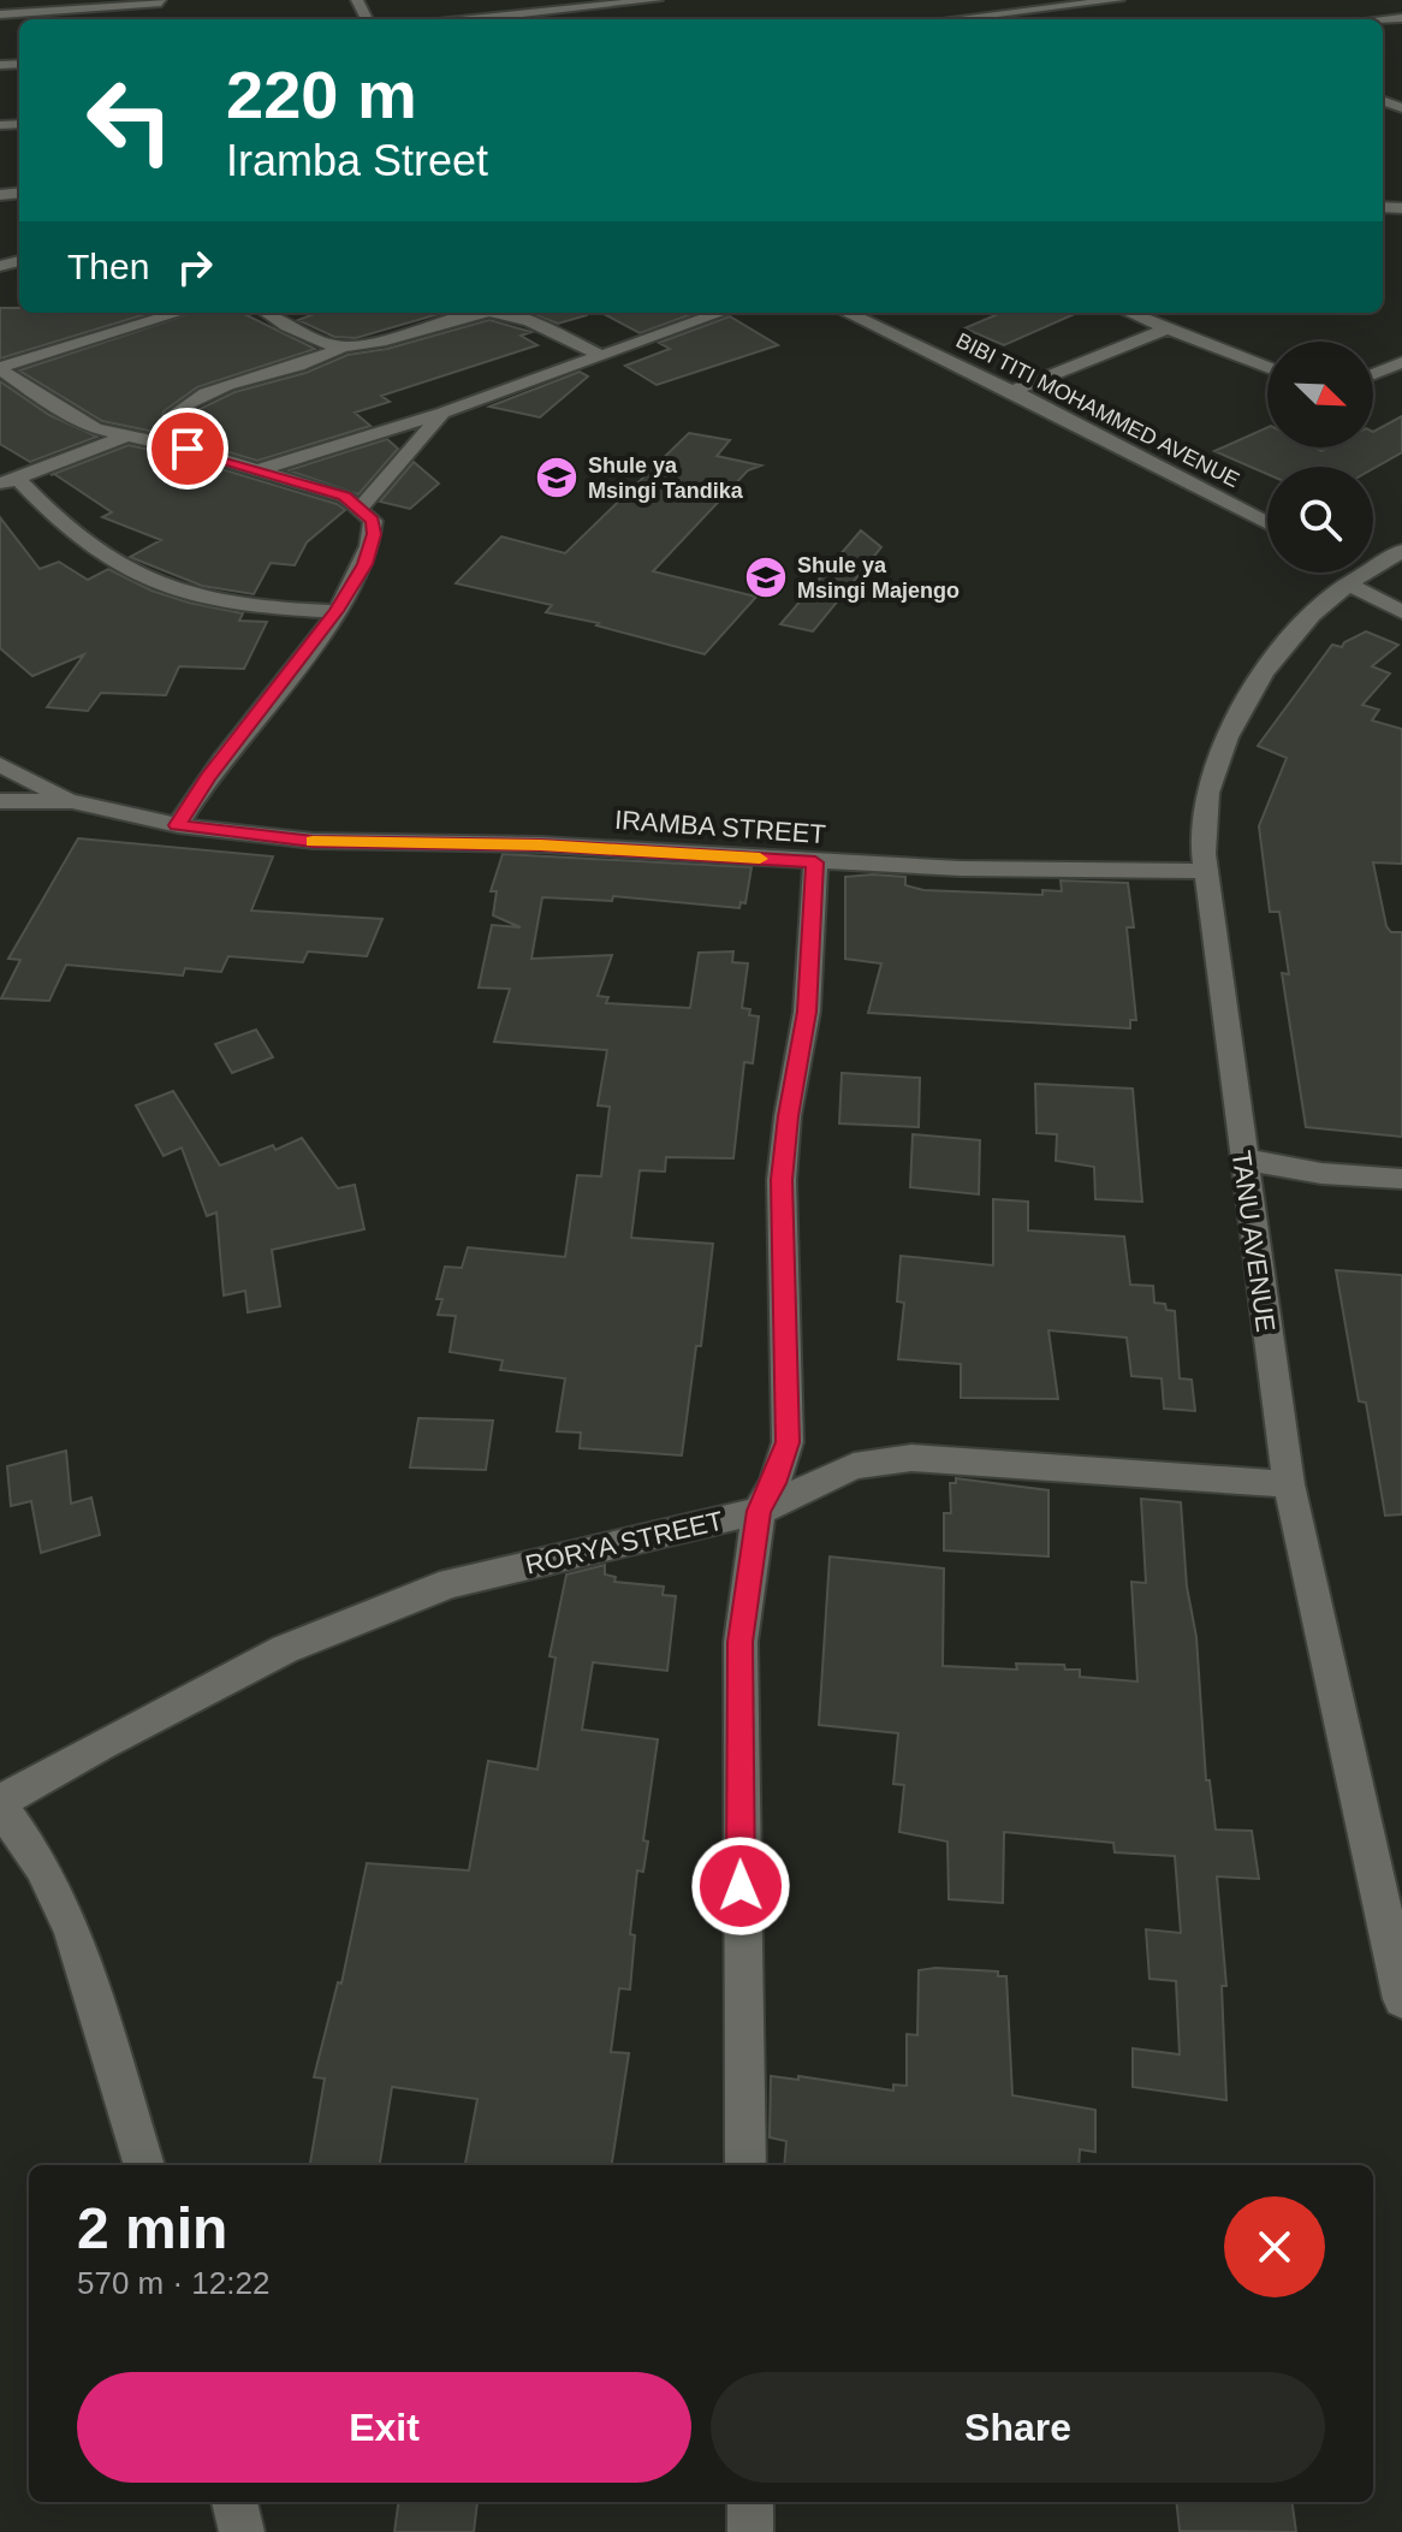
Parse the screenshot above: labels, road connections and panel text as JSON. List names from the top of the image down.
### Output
{
  "streets": {
    "street": [
      "BIBI TITI MOHAMMED AVENUE",
      "IRAMBA STREET",
      "TANU AVENUE",
      "RORYA STREET"
    ]
  },
  "crossings": [
    ["IRAMBA STREET", "TANU AVENUE"],
    ["TANU AVENUE", "RORYA STREET"]
  ],
  "places": {
    "school or university": ["Shule ya Msingi Tandika", "Shule ya Msingi Majengo"]
  },
  "north": "bottom right",
  "page": {
    "turn": ["220 m", "Iramba Street"],
    "then": "Then",
    "heading": ["2 min", "570 m · 12:22"],
    "buttons": ["Exit", "Share"]
  }
}
